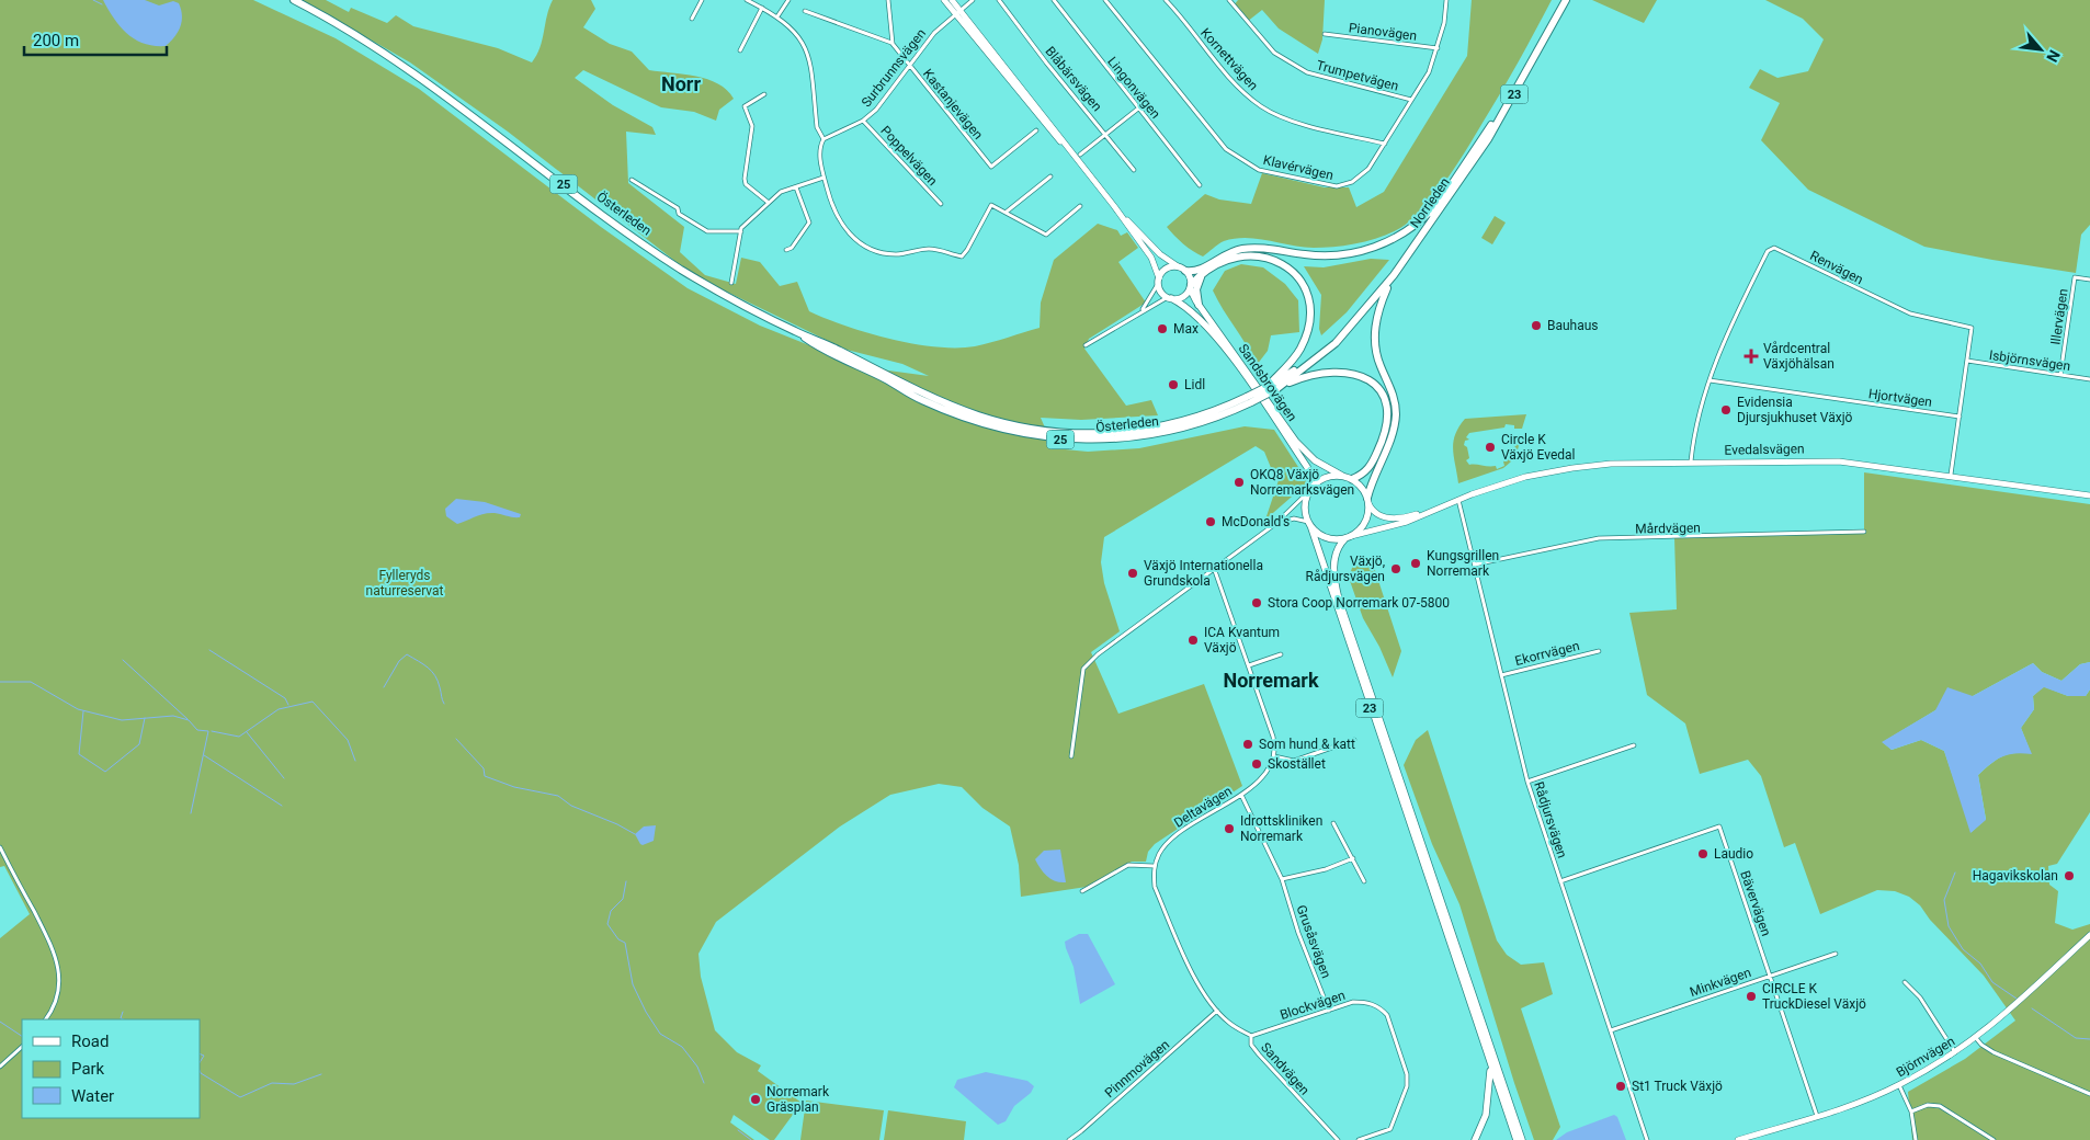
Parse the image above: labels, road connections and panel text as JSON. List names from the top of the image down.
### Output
{
  "streets": {
    "highway": [
      "23",
      "25",
      "Norrleden",
      "Österleden"
    ],
    "main road": ["Sandsbrovägen"],
    "street": [
      "Pianovägen",
      "Kornettvägen",
      "Surbrunnsvägen",
      "Trumpetvägen",
      "Blåbärsvägen",
      "Lingonvägen",
      "Kastanjevägen",
      "Poppelvägen",
      "Klavérvägen",
      "Renvägen",
      "Illervägen",
      "Isbjörnsvägen",
      "Hjortvägen",
      "Evedalsvägen",
      "Mårdvägen",
      "Ekorrvägen",
      "Deltavägen",
      "Rådjursvägen",
      "Bävervägen",
      "Grusåsvägen",
      "Minkvägen",
      "Blockvägen",
      "Björnvägen",
      "Pinnmovägen",
      "Sandvägen"
    ]
  },
  "crossings": [
    ["Pianovägen", "Klavérvägen"],
    ["Kornettvägen", "Klavérvägen"],
    ["Surbrunnsvägen", "Kastanjevägen"],
    ["Surbrunnsvägen", "Poppelvägen"],
    ["Trumpetvägen", "Klavérvägen"],
    ["23", "Norrleden"],
    ["23", "Sandsbrovägen"],
    ["23", "Evedalsvägen"],
    ["Norrleden", "Österleden"],
    ["Renvägen", "Isbjörnsvägen"],
    ["Renvägen", "Hjortvägen"],
    ["Renvägen", "Evedalsvägen"],
    ["Illervägen", "Isbjörnsvägen"],
    ["Sandsbrovägen", "Evedalsvägen"],
    ["Evedalsvägen", "Rådjursvägen"],
    ["Mårdvägen", "Rådjursvägen"],
    ["Ekorrvägen", "Rådjursvägen"],
    ["Deltavägen", "Grusåsvägen"],
    ["Deltavägen", "Sandvägen"],
    ["Rådjursvägen", "Bävervägen"],
    ["Rådjursvägen", "Minkvägen"],
    ["Bävervägen", "Minkvägen"],
    ["Bävervägen", "Björnvägen"],
    ["Grusåsvägen", "Blockvägen"],
    ["Blockvägen", "Sandvägen"],
    ["Pinnmovägen", "Sandvägen"]
  ],
  "districts": ["Norr", "Norremark"],
  "parks": ["Fylleryds naturreservat"],
  "places": {
    "other": [
      "Bauhaus",
      "Max",
      "Lidl",
      "Evidensia Djursjukhuset Växjö",
      "Circle K Växjö Evedal",
      "OKQ8 Växjö Norremarksvägen",
      "McDonald's",
      "Kungsgrillen Norremark",
      "Växjö, Rådjursvägen",
      "Växjö Internationella Grundskola",
      "Stora Coop Norremark 07-5800",
      "ICA Kvantum Växjö",
      "Som hund & katt",
      "Skostället",
      "Idrottskliniken Norremark",
      "Laudio",
      "Hagavikskolan",
      "CIRCLE K TruckDiesel Växjö",
      "St1 Truck Växjö",
      "Norremark Gräsplan"
    ],
    "health": ["Vårdcentral Växjöhälsan"]
  },
  "legend": ["Road", "Park", "Water"],
  "scale_bar": "200 m",
  "north": "bottom right"
}
